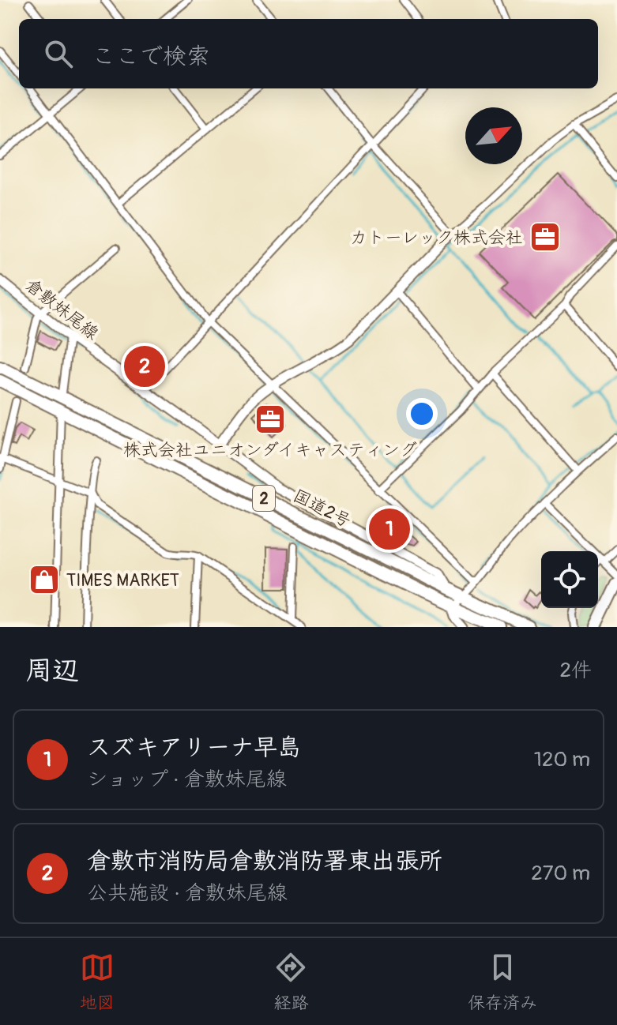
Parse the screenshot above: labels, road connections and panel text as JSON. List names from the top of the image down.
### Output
{
  "streets": {
    "highway": ["2", "国道2号"],
    "main road": ["倉敷妹尾線"]
  },
  "crossings": [
    ["倉敷妹尾線", "国道2号"]
  ],
  "places": {
    "office": ["カトーレック株式会社", "株式会社ユニオンダイキャスティング"],
    "shop": ["TIMES MARKET"]
  },
  "north": "top right",
  "page": {
    "search": "ここで検索",
    "pins": ["2", "1"],
    "heading": ["周辺", "2件"],
    "list": [
      {
        "mark": "1",
        "name": "スズキアリーナ早島",
        "note": "ショップ · 倉敷妹尾線",
        "value": "120 m"
      },
      {
        "mark": "2",
        "name": "倉敷市消防局倉敷消防署東出張所",
        "note": "公共施設 · 倉敷妹尾線",
        "value": "270 m"
      }
    ],
    "nav": ["地図", "経路", "保存済み"]
  }
}
